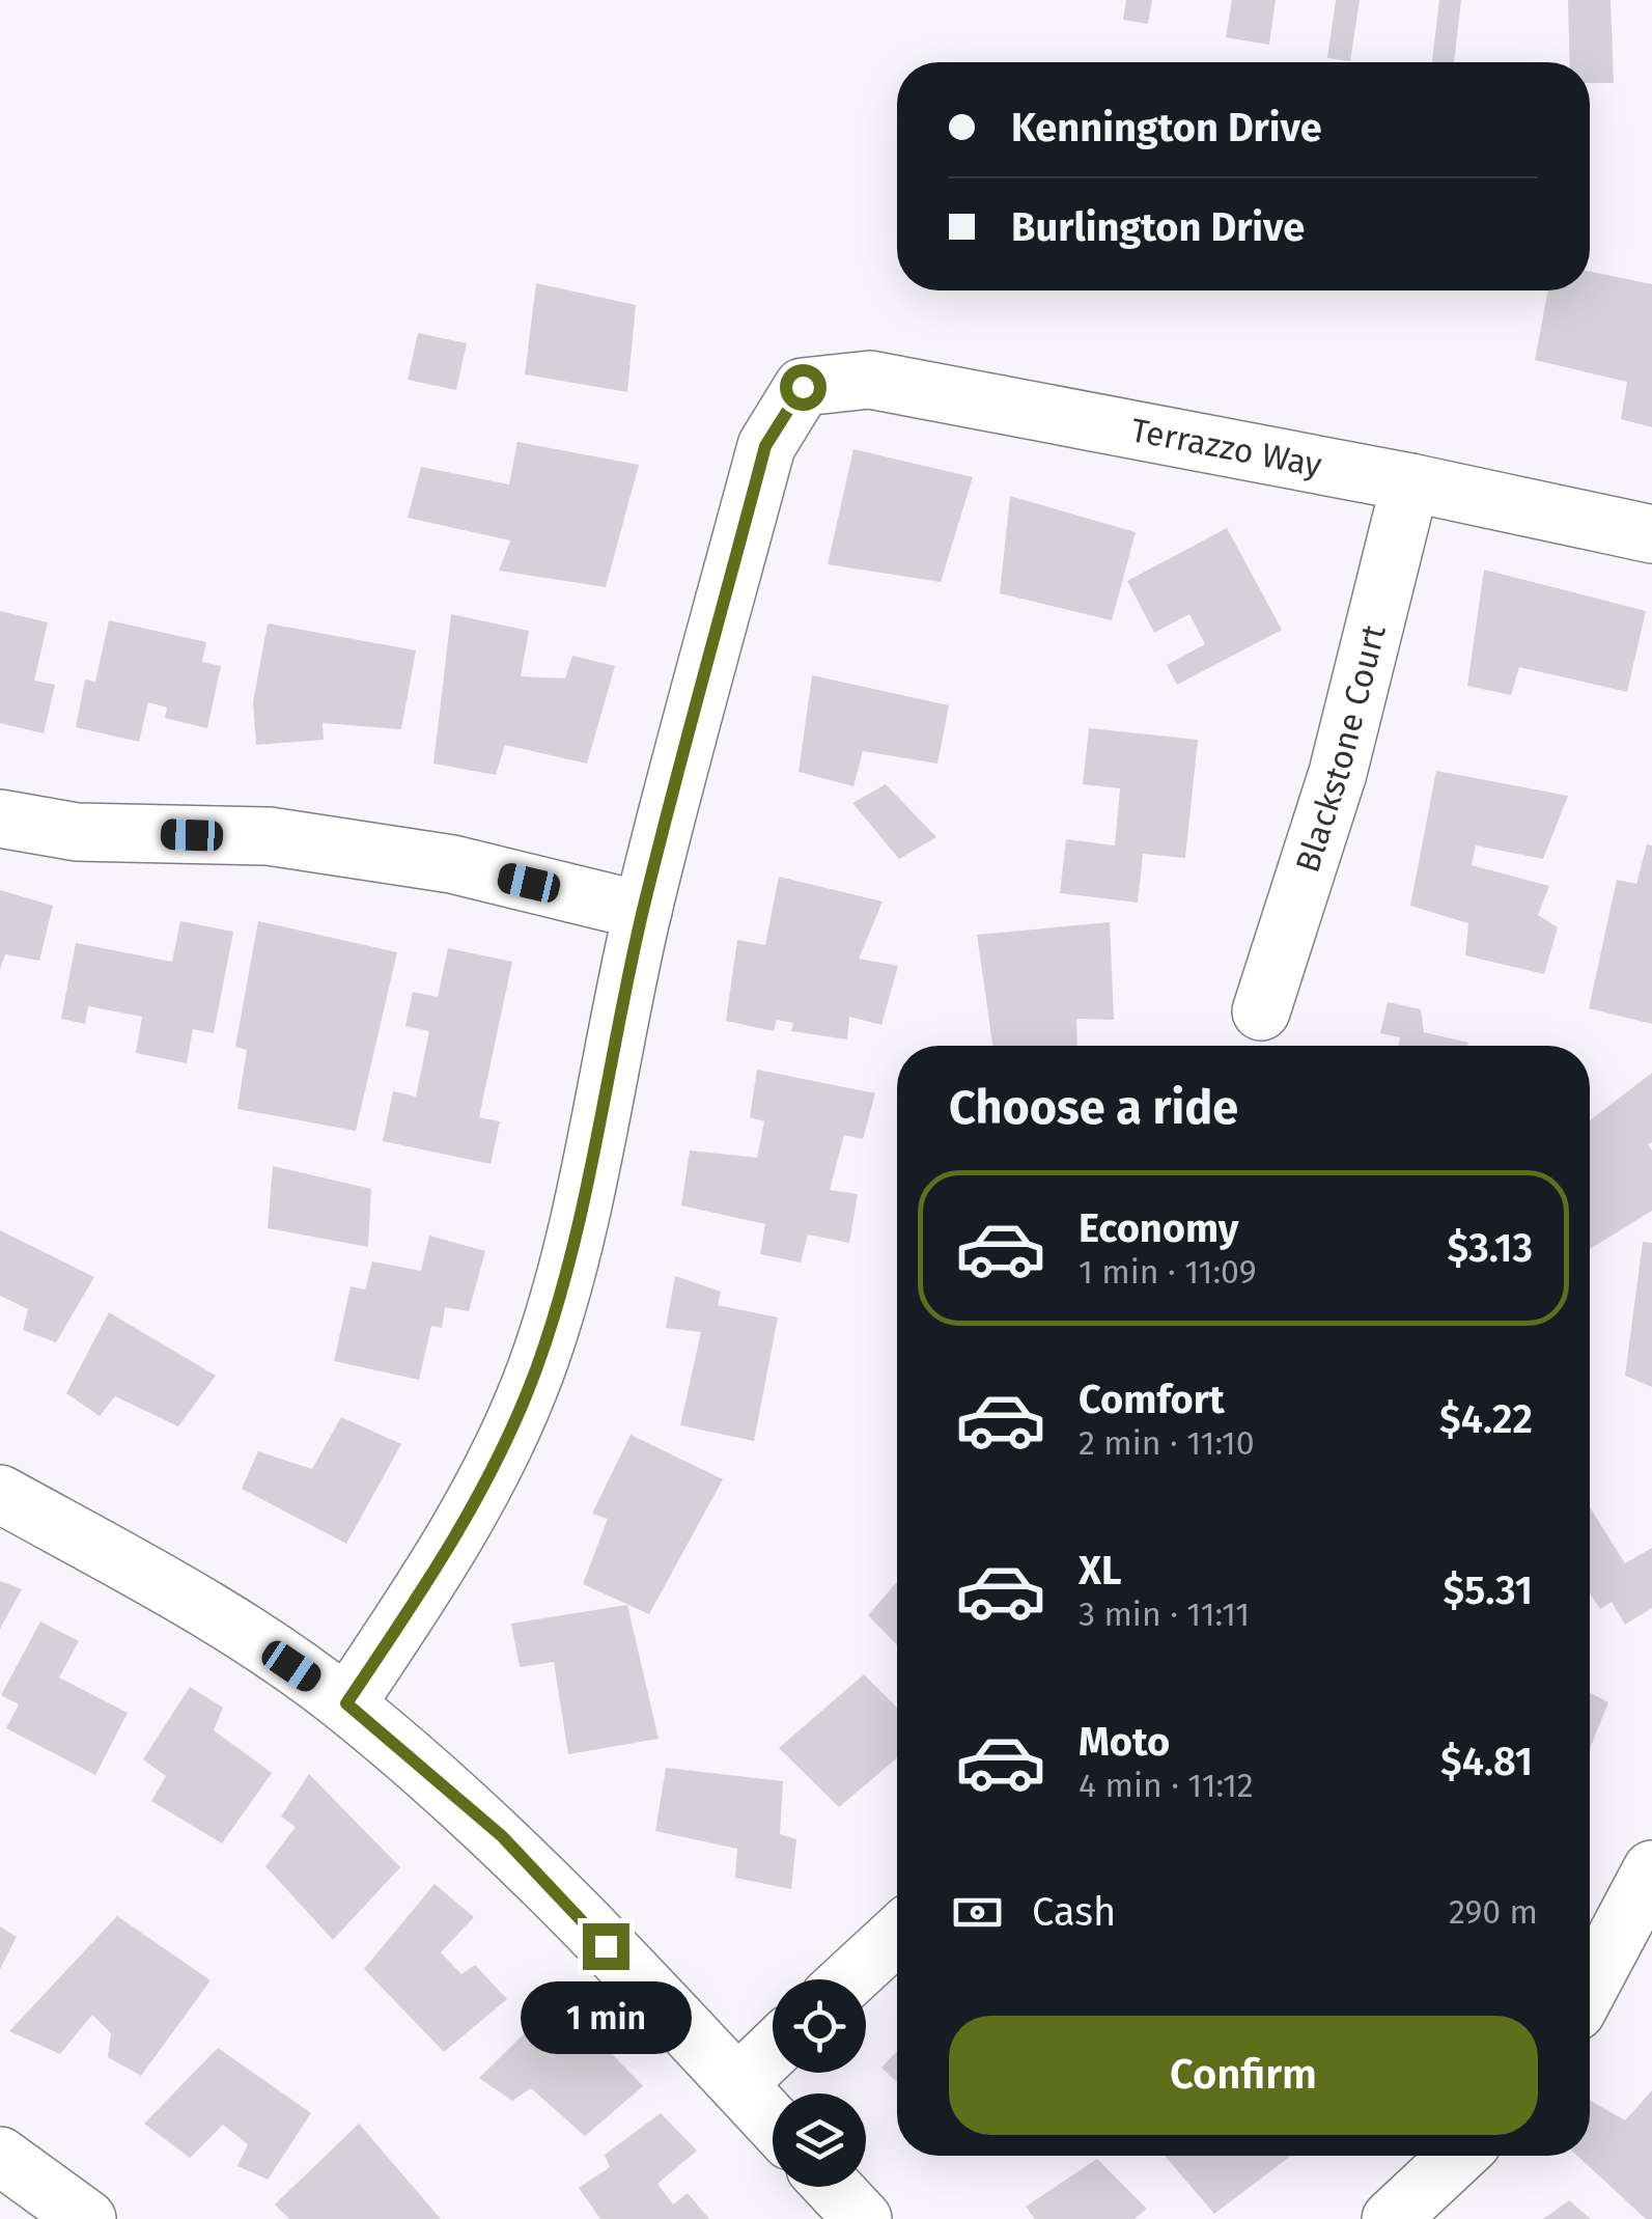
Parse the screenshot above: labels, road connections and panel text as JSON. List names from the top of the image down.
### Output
{
  "streets": {
    "street": ["Terrazzo Way", "Blackstone Court"]
  },
  "crossings": [
    ["Terrazzo Way", "Blackstone Court"]
  ],
  "page": {
    "banner": ["Kennington Drive", "Burlington Drive"],
    "heading": "Choose a ride",
    "list": [
      {
        "name": "Economy",
        "note": "1 min · 11:09",
        "value": "$3.13"
      },
      {
        "name": "Comfort",
        "note": "2 min · 11:10",
        "value": "$4.22"
      },
      {
        "name": "XL",
        "note": "3 min · 11:11",
        "value": "$5.31"
      },
      {
        "name": "Moto",
        "note": "4 min · 11:12",
        "value": "$4.81"
      }
    ],
    "pay": ["Cash", "290 m"],
    "bubble": "1 min",
    "buttons": "Confirm"
  }
}
